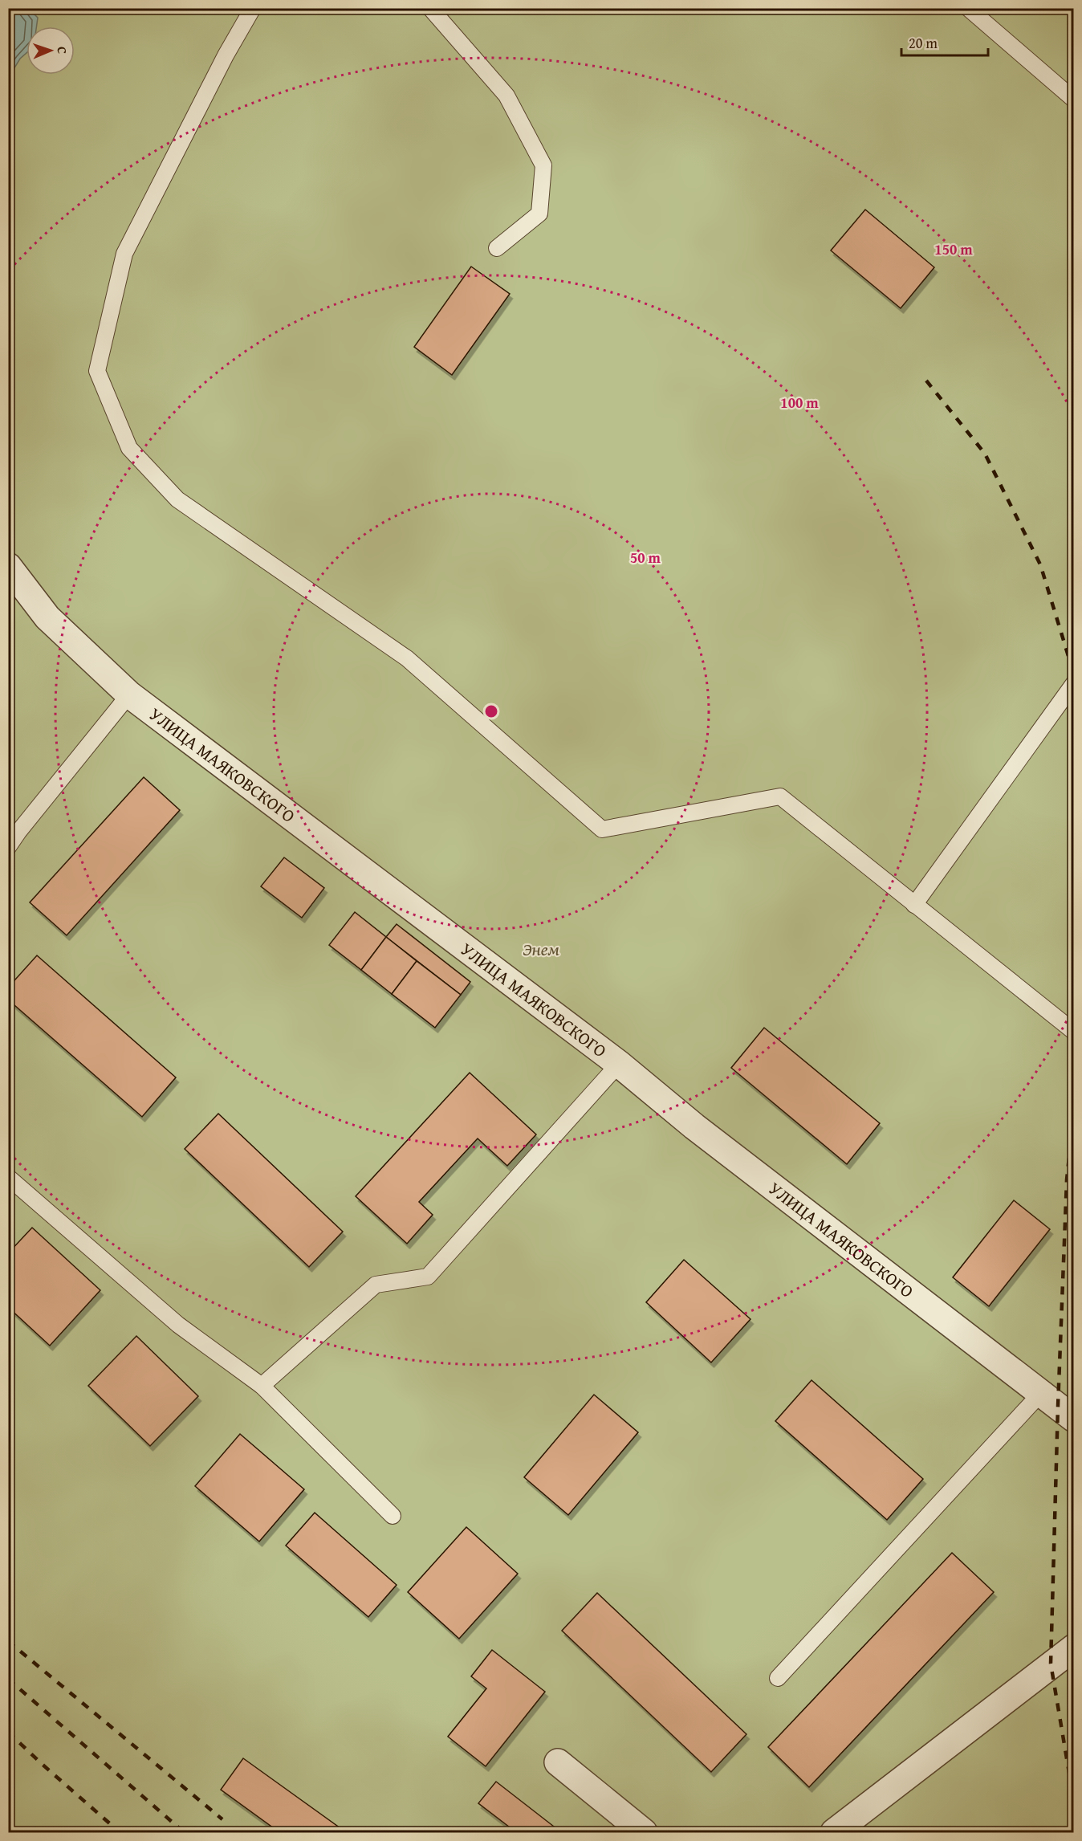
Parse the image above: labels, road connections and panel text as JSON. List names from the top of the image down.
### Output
{
  "streets": {
    "street": ["УЛИЦА МАЯКОВСКОГО"]
  },
  "parks": ["Энем"],
  "scale_bar": "20 m",
  "north": "right",
  "rings": ["150 m", "100 m", "50 m"]
}
